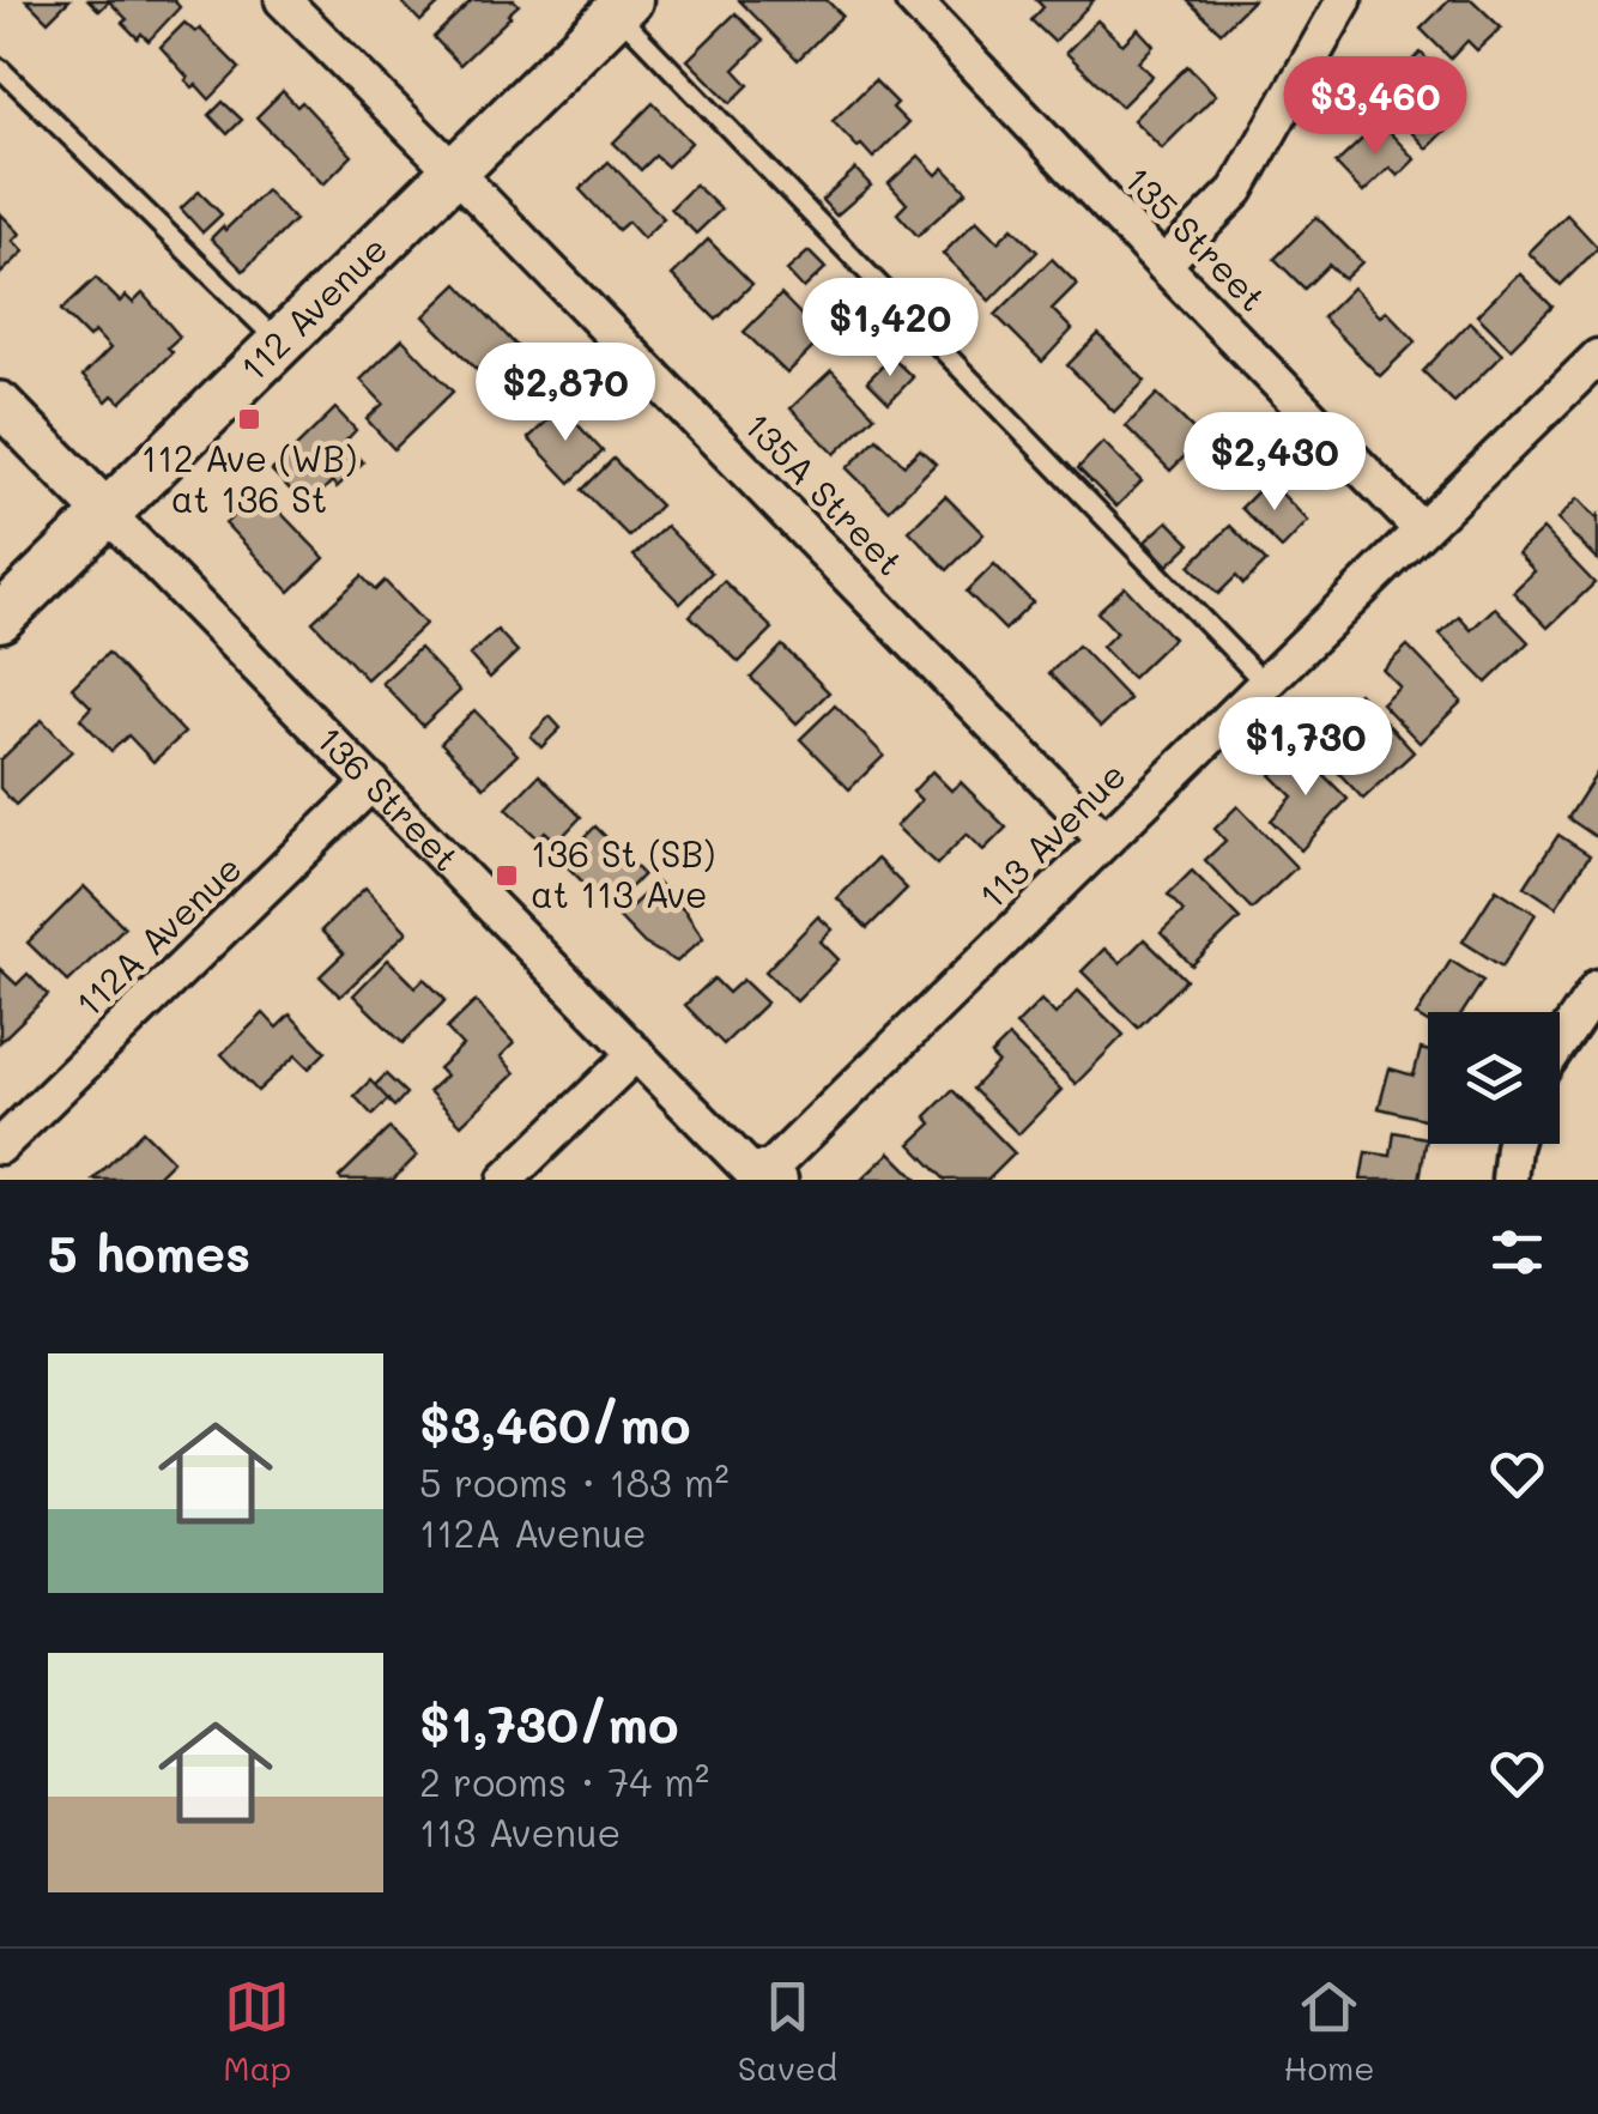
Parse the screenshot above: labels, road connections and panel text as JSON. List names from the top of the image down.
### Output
{
  "streets": {
    "main road": ["112 Avenue"],
    "street": [
      "135 Street",
      "135A Street",
      "136 Street",
      "113 Avenue",
      "112A Avenue"
    ]
  },
  "crossings": [
    ["135 Street", "113 Avenue"],
    ["112 Avenue", "135A Street"],
    ["112 Avenue", "136 Street"],
    ["135A Street", "113 Avenue"],
    ["136 Street", "113 Avenue"],
    ["136 Street", "112A Avenue"]
  ],
  "places": {
    "transit": ["112 Ave (WB) at 136 St", "136 St (SB) at 113 Ave"]
  },
  "page": {
    "price": [
      "$3,460",
      "$1,420",
      "$2,870",
      "$2,430",
      "$1,730"
    ],
    "heading": "5 homes",
    "list": [
      {
        "name": "$3,460/mo",
        "note": "5 rooms · 183 m² · 112A Avenue"
      },
      {
        "name": "$1,730/mo",
        "note": "2 rooms · 74 m² · 113 Avenue"
      }
    ],
    "tabs": ["Map", "Saved", "Home"]
  }
}
